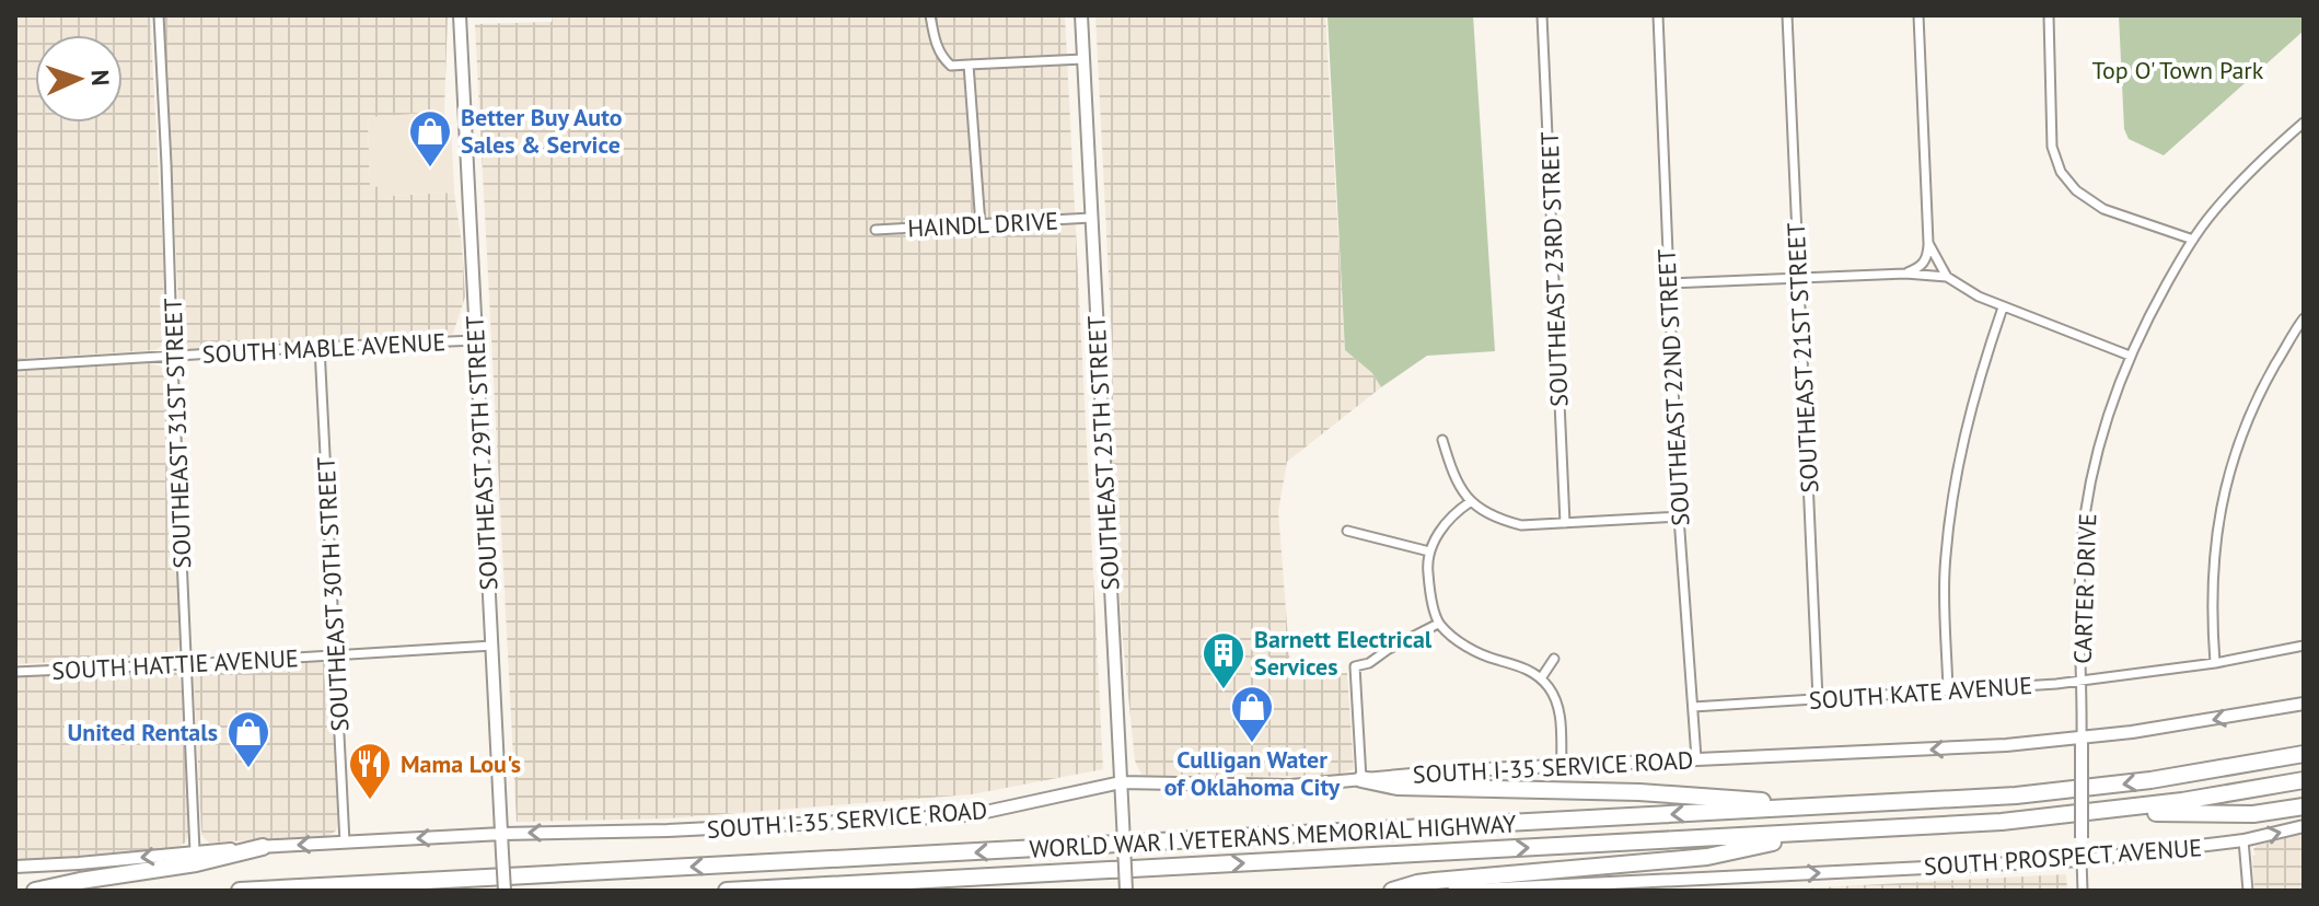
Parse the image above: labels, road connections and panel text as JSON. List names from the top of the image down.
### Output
{
  "streets": {
    "highway": ["WORLD WAR I VETERANS MEMORIAL HIGHWAY"],
    "main road": [
      "SOUTHEAST 29TH STREET",
      "SOUTHEAST 25TH STREET",
      "CARTER DRIVE",
      "SOUTH I-35 SERVICE ROAD",
      "SOUTH PROSPECT AVENUE"
    ],
    "street": [
      "HAINDL DRIVE",
      "SOUTHEAST 23RD STREET",
      "SOUTH MABLE AVENUE",
      "SOUTHEAST 21ST STREET",
      "SOUTHEAST 22ND STREET",
      "SOUTHEAST 31ST STREET",
      "SOUTHEAST 30TH STREET",
      "SOUTH HATTIE AVENUE",
      "SOUTH KATE AVENUE"
    ]
  },
  "crossings": [
    ["HAINDL DRIVE", "SOUTHEAST 25TH STREET"],
    ["SOUTH MABLE AVENUE", "SOUTHEAST 31ST STREET"],
    ["SOUTH MABLE AVENUE", "SOUTHEAST 29TH STREET"],
    ["SOUTH MABLE AVENUE", "SOUTHEAST 30TH STREET"],
    ["SOUTHEAST 21ST STREET", "SOUTH KATE AVENUE"],
    ["SOUTHEAST 22ND STREET", "SOUTH KATE AVENUE"],
    ["SOUTHEAST 22ND STREET", "SOUTH I-35 SERVICE ROAD"],
    ["SOUTHEAST 31ST STREET", "SOUTH HATTIE AVENUE"],
    ["SOUTHEAST 31ST STREET", "SOUTH I-35 SERVICE ROAD"],
    ["SOUTHEAST 29TH STREET", "SOUTH HATTIE AVENUE"],
    ["SOUTHEAST 29TH STREET", "SOUTH I-35 SERVICE ROAD"],
    ["SOUTHEAST 25TH STREET", "SOUTH I-35 SERVICE ROAD"],
    ["CARTER DRIVE", "SOUTH KATE AVENUE"],
    ["CARTER DRIVE", "SOUTH I-35 SERVICE ROAD"],
    ["CARTER DRIVE", "SOUTH PROSPECT AVENUE"],
    ["SOUTHEAST 30TH STREET", "SOUTH HATTIE AVENUE"],
    ["SOUTHEAST 30TH STREET", "SOUTH I-35 SERVICE ROAD"]
  ],
  "one_way": ["SOUTH I-35 SERVICE ROAD", "SOUTH PROSPECT AVENUE"],
  "parks": ["Top O' Town Park"],
  "places": {
    "shop": ["Better Buy Auto Sales & Service", "Culligan Water of Oklahoma City", "United Rentals"],
    "building": ["Barnett Electrical Services"],
    "restaurant": ["Mama Lou's"]
  },
  "north": "right"
}
